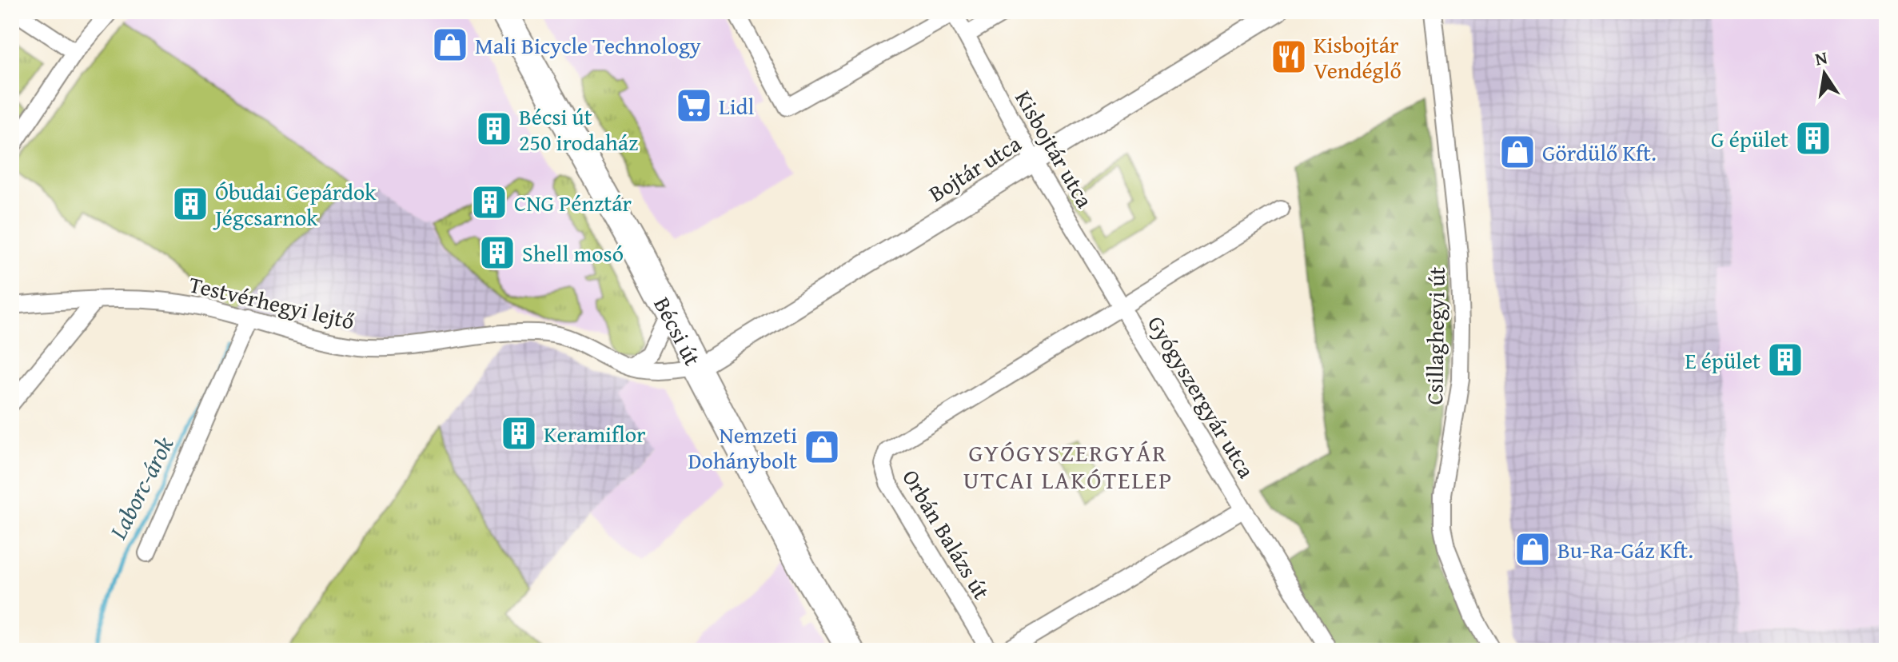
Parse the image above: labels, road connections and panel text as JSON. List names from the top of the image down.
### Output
{
  "streets": {
    "main road": ["Bécsi út"],
    "street": [
      "Kisbojtár utca",
      "Bojtár utca",
      "Testvérhegyi lejtő",
      "Csillaghegyi út",
      "Gyógyszergyár utca",
      "Orbán Balázs út"
    ]
  },
  "crossings": [
    ["Kisbojtár utca", "Bojtár utca"],
    ["Kisbojtár utca", "Gyógyszergyár utca"],
    ["Bojtár utca", "Testvérhegyi lejtő"],
    ["Bojtár utca", "Bécsi út"],
    ["Testvérhegyi lejtő", "Bécsi út"],
    ["Gyógyszergyár utca", "Orbán Balázs út"]
  ],
  "districts": ["GYÓGYSZERGYÁR UTCAI LAKÓTELEP"],
  "water": ["Laborc-árok"],
  "places": {
    "shop": [
      "Mali Bicycle Technology",
      "Gördülő Kft.",
      "Nemzeti Dohánybolt",
      "Bu-Ra-Gáz Kft."
    ],
    "restaurant": ["Kisbojtár Vendéglő"],
    "supermarket": ["Lidl"],
    "building": [
      "Bécsi út 250 irodaház",
      "G épület",
      "CNG Pénztár",
      "Óbudai Gepárdok Jégcsarnok",
      "Shell mosó",
      "E épület",
      "Keramiflor"
    ]
  },
  "north": "top"
}
